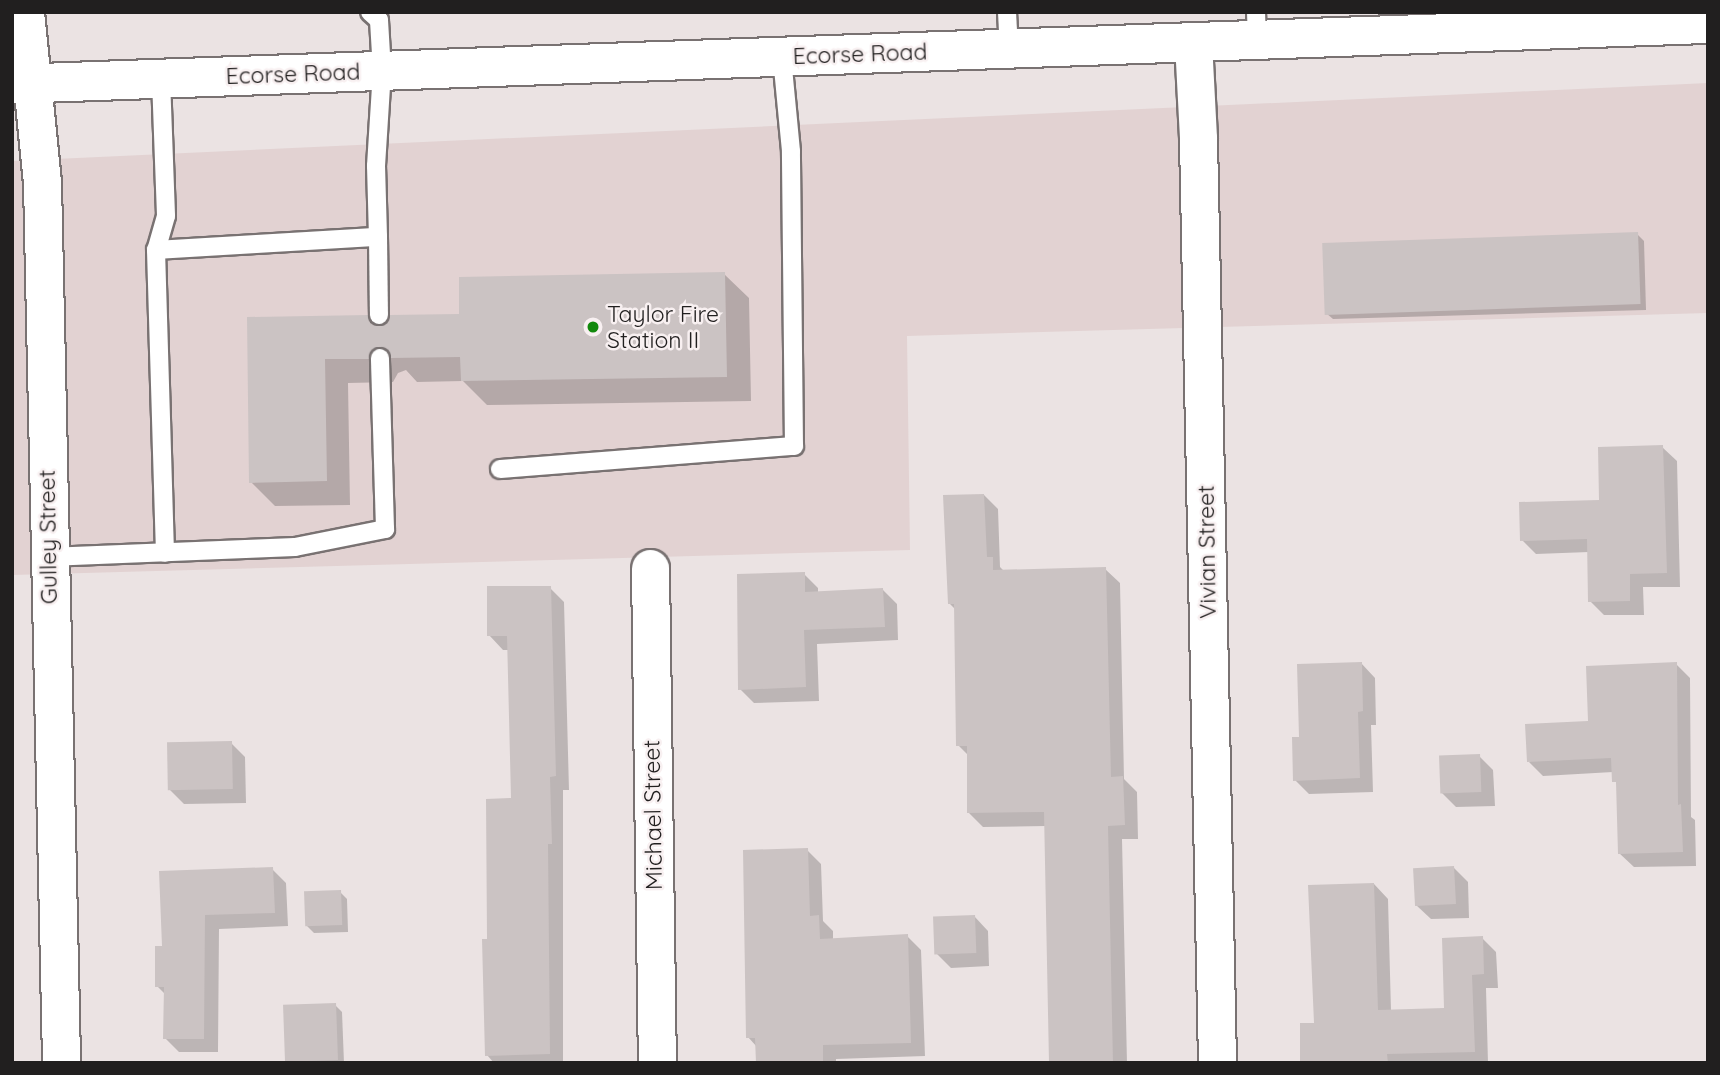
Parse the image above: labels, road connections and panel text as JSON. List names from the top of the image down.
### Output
{
  "streets": {
    "main road": ["Ecorse Road"],
    "street": ["Gulley Street", "Vivian Street", "Michael Street"]
  },
  "crossings": [
    ["Ecorse Road", "Gulley Street"],
    ["Ecorse Road", "Vivian Street"]
  ],
  "places": ["Taylor Fire Station II"]
}
